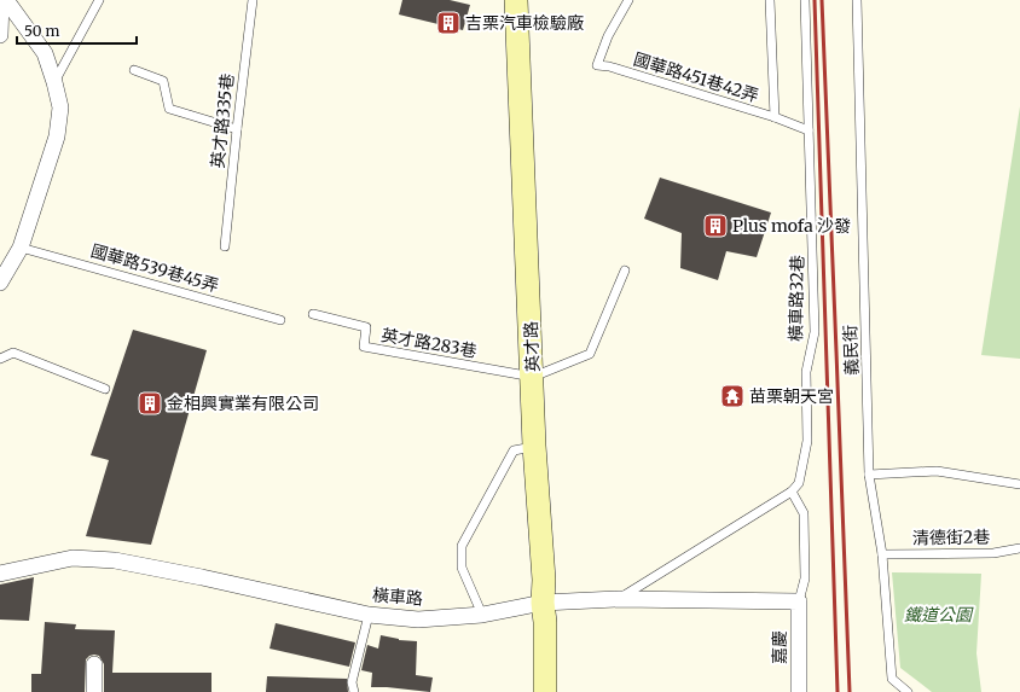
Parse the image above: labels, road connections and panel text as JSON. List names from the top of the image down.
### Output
{
  "streets": {
    "street": ["英才路", "橫車路", "嘉慶"],
    "lane": [
      "國華路451巷42弄",
      "英才路335巷",
      "國華路539巷45弄",
      "橫車路32巷",
      "英才路283巷",
      "義民街",
      "清德街2巷"
    ]
  },
  "crossings": [
    ["國華路451巷42弄", "橫車路32巷"],
    ["英才路283巷", "英才路"],
    ["英才路", "橫車路"],
    ["義民街", "清德街2巷"],
    ["橫車路", "嘉慶"]
  ],
  "parks": ["鐵道公園"],
  "places": {
    "building": ["吉栗汽車檢驗廠", "Plus mofa 沙發", "金相興實業有限公司"],
    "temple": ["苗栗朝天宮"]
  },
  "scale_bar": "50 m"
}
